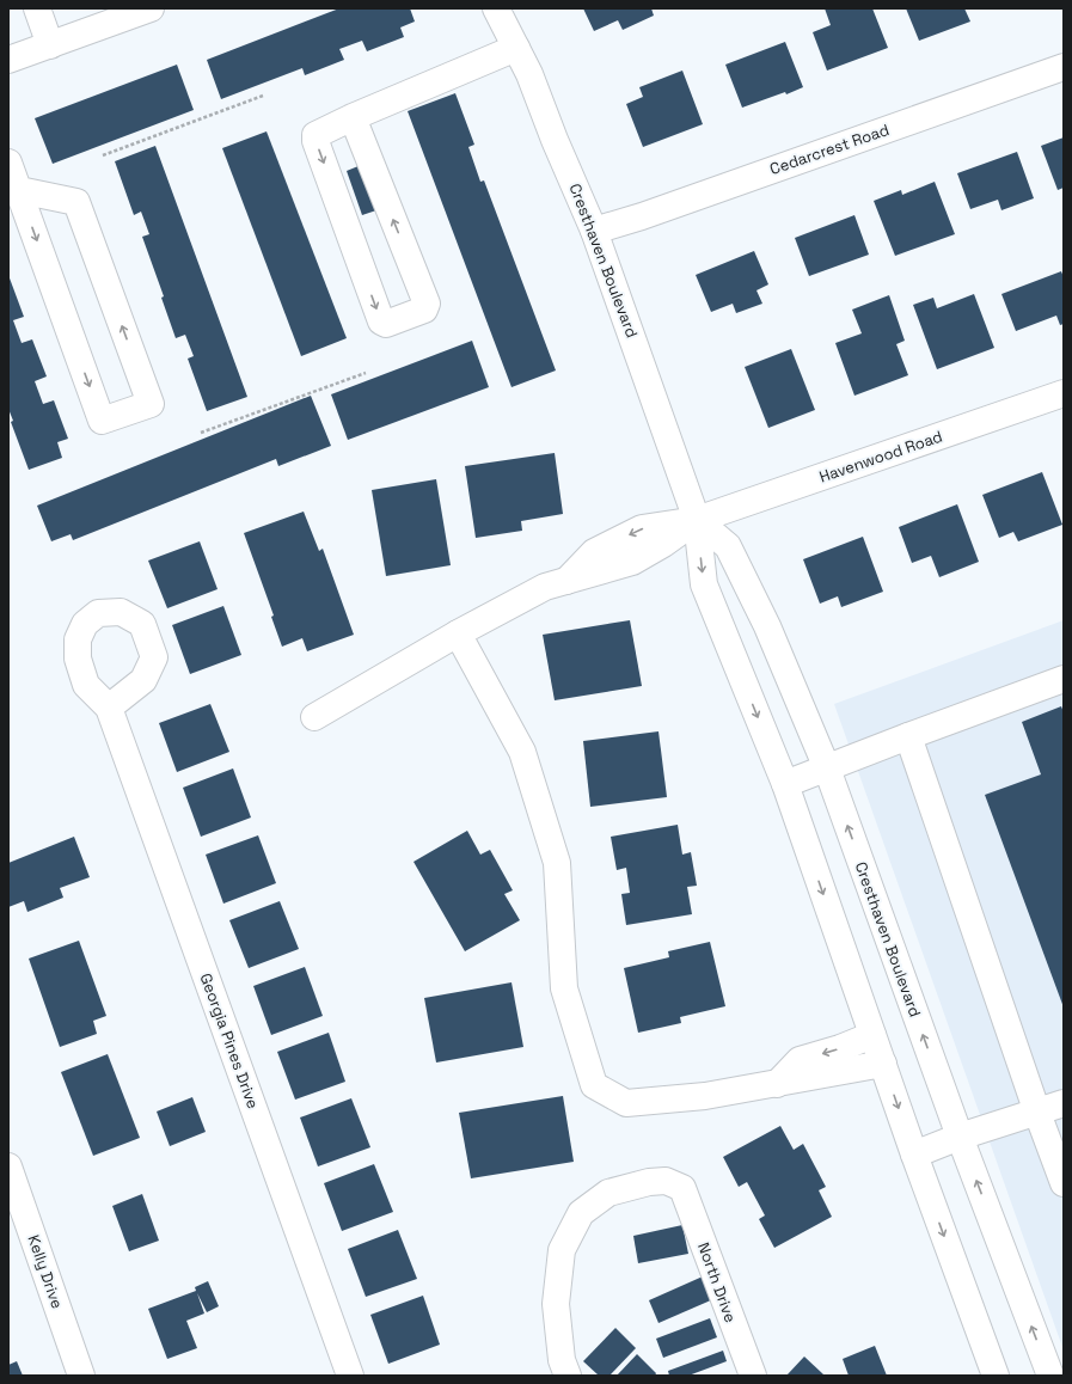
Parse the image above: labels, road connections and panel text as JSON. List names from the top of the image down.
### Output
{
  "streets": {
    "street": [
      "Cedarcrest Road",
      "Cresthaven Boulevard",
      "Havenwood Road",
      "Georgia Pines Drive",
      "Kelly Drive",
      "North Drive"
    ]
  },
  "crossings": [
    ["Cedarcrest Road", "Cresthaven Boulevard"],
    ["Cresthaven Boulevard", "Havenwood Road"]
  ]
}
